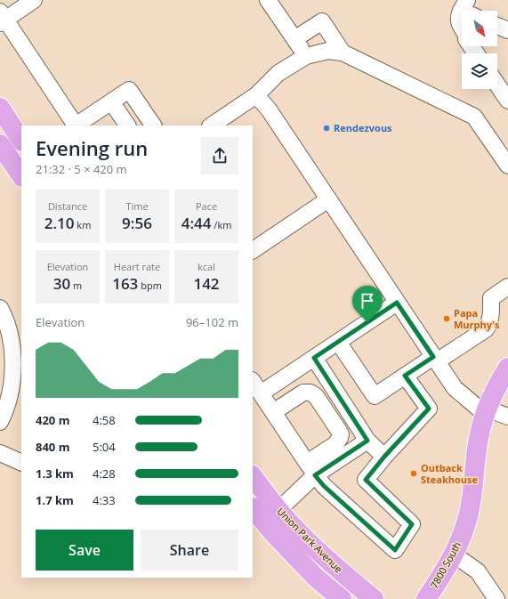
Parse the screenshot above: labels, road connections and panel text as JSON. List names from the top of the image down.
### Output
{
  "streets": {
    "main road": ["Union Park Avenue", "7800 South"]
  },
  "places": ["Rendezvous", "Papa Murphy's", "Outback Steakhouse"],
  "north": "bottom right",
  "page": {
    "heading": ["Evening run", "21:32 · 5 × 420 m"],
    "stats": [
      ["Distance", "2.10 km"],
      ["Time", "9:56"],
      ["Pace", "4:44 /km"],
      ["Elevation", "30 m"],
      ["Heart rate", "163 bpm"],
      ["kcal", "142"]
    ],
    "chart": ["Elevation", "96–102 m"],
    "list": [
      {
        "name": "420 m",
        "note": "4:58"
      },
      {
        "name": "840 m",
        "note": "5:04"
      },
      {
        "name": "1.3 km",
        "note": "4:28"
      },
      {
        "name": "1.7 km",
        "note": "4:33"
      }
    ],
    "buttons": ["Save", "Share"]
  }
}
